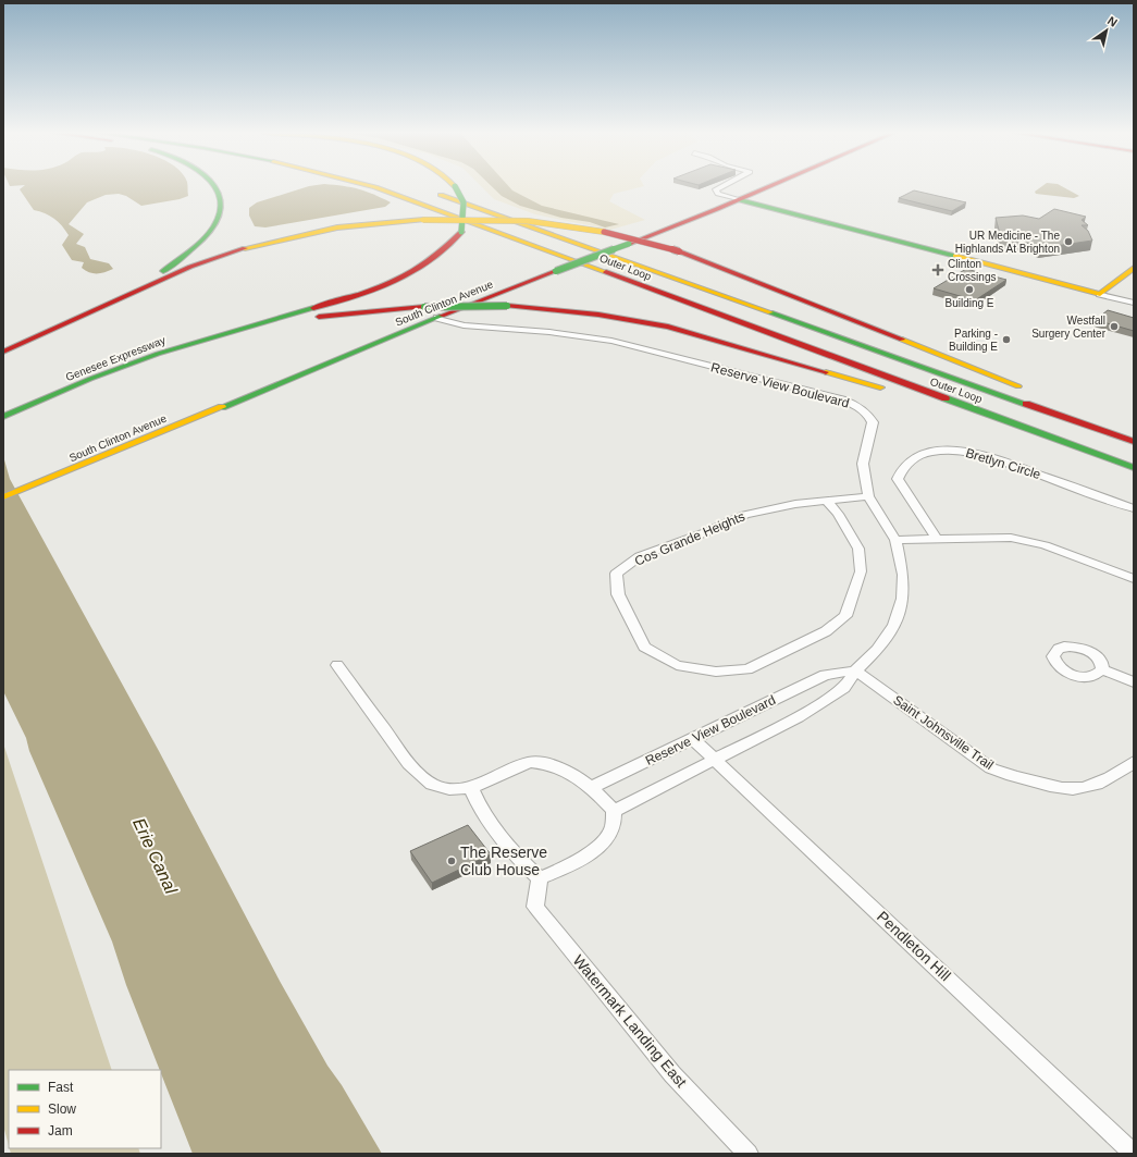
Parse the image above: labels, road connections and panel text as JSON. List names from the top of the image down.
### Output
{
  "streets": {
    "main road": ["Outer Loop", "South Clinton Avenue", "Genesee Expressway"],
    "street": [
      "Reserve View Boulevard",
      "Bretlyn Circle",
      "Cos Grande Heights",
      "Saint Johnsville Trail",
      "Pendleton Hill",
      "Watermark Landing East"
    ]
  },
  "crossings": [
    ["South Clinton Avenue", "Reserve View Boulevard"],
    ["Reserve View Boulevard", "Cos Grande Heights"],
    ["Reserve View Boulevard", "Saint Johnsville Trail"],
    ["Reserve View Boulevard", "Pendleton Hill"],
    ["Reserve View Boulevard", "Watermark Landing East"]
  ],
  "water": ["Erie Canal"],
  "places": {
    "other": [
      "UR Medicine - The Highlands At Brighton",
      "Building E",
      "Westfall Surgery Center",
      "Parking - Building E",
      "The Reserve Club House"
    ],
    "health": ["Clinton Crossings"]
  },
  "legend": ["Fast", "Slow", "Jam"],
  "north": "top right"
}
